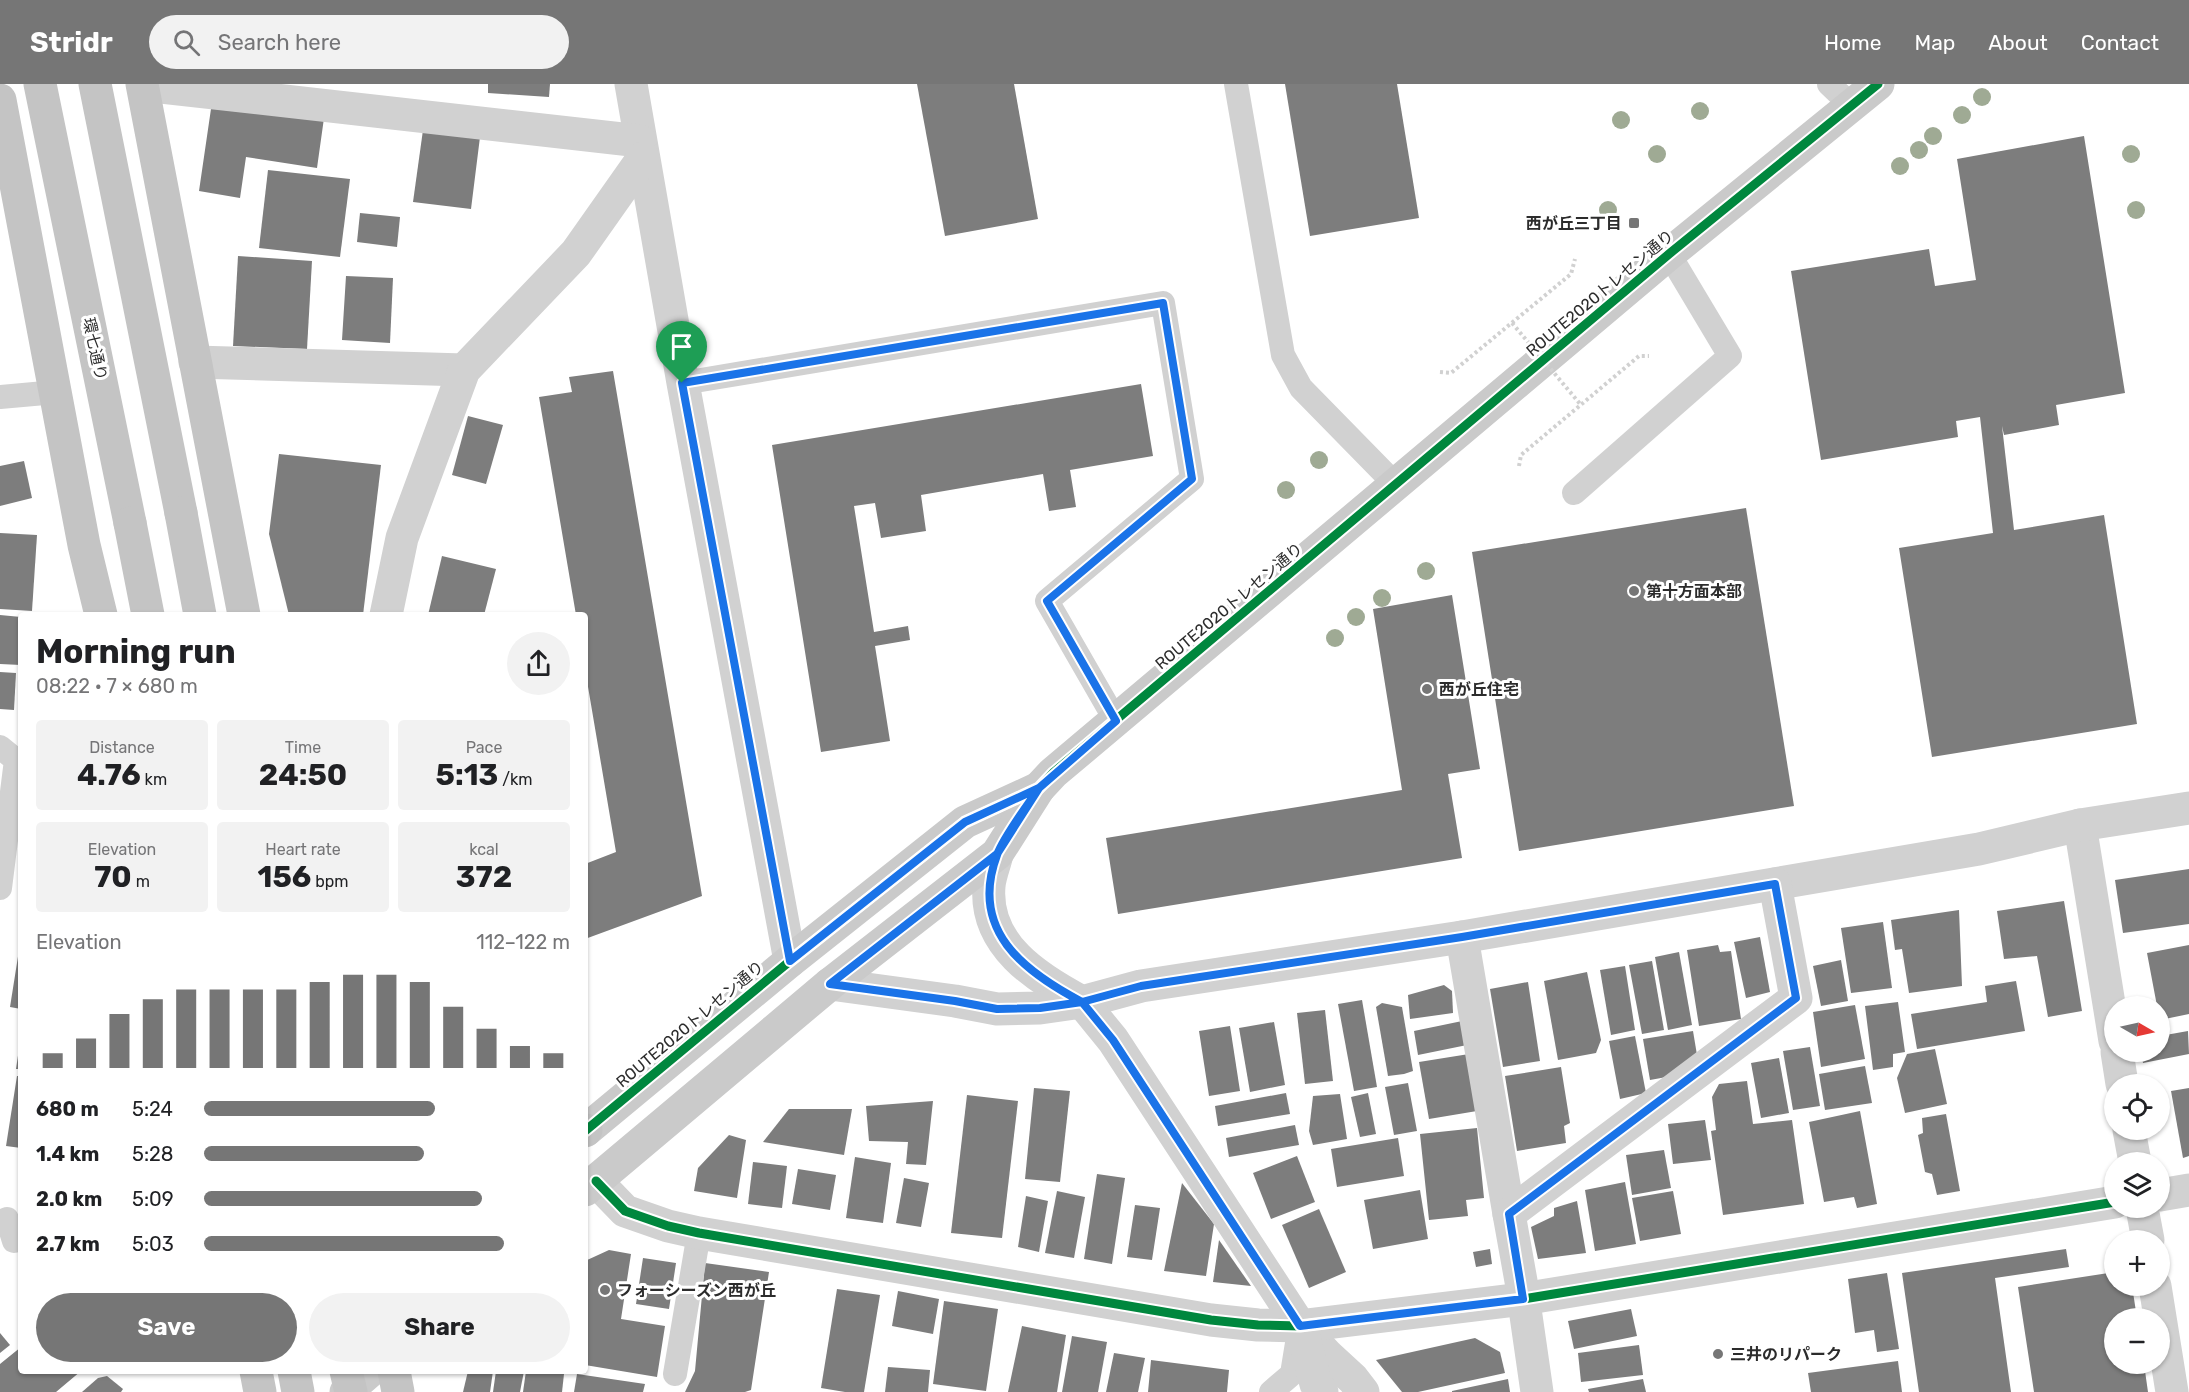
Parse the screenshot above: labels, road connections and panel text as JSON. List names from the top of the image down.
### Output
{
  "streets": {
    "main road": ["ROUTE2020トレセン通り", "環七通り"]
  },
  "places": {
    "transit": ["西が丘三丁目"],
    "other": [
      "第十方面本部",
      "西が丘住宅",
      "フォーシーズン西が丘",
      "三井のリパーク"
    ]
  },
  "north": "right",
  "page": {
    "header": "Stridr",
    "search": "Search here",
    "nav": [
      "Home",
      "Map",
      "About",
      "Contact"
    ],
    "heading": ["Morning run", "08:22 · 7 × 680 m"],
    "stats": [
      ["Distance", "4.76 km"],
      ["Time", "24:50"],
      ["Pace", "5:13 /km"],
      ["Elevation", "70 m"],
      ["Heart rate", "156 bpm"],
      ["kcal", "372"]
    ],
    "chart": ["Elevation", "112–122 m"],
    "map_buttons": ["+", "−"],
    "list": [
      {
        "name": "680 m",
        "note": "5:24"
      },
      {
        "name": "1.4 km",
        "note": "5:28"
      },
      {
        "name": "2.0 km",
        "note": "5:09"
      },
      {
        "name": "2.7 km",
        "note": "5:03"
      }
    ],
    "buttons": ["Save", "Share"]
  }
}
